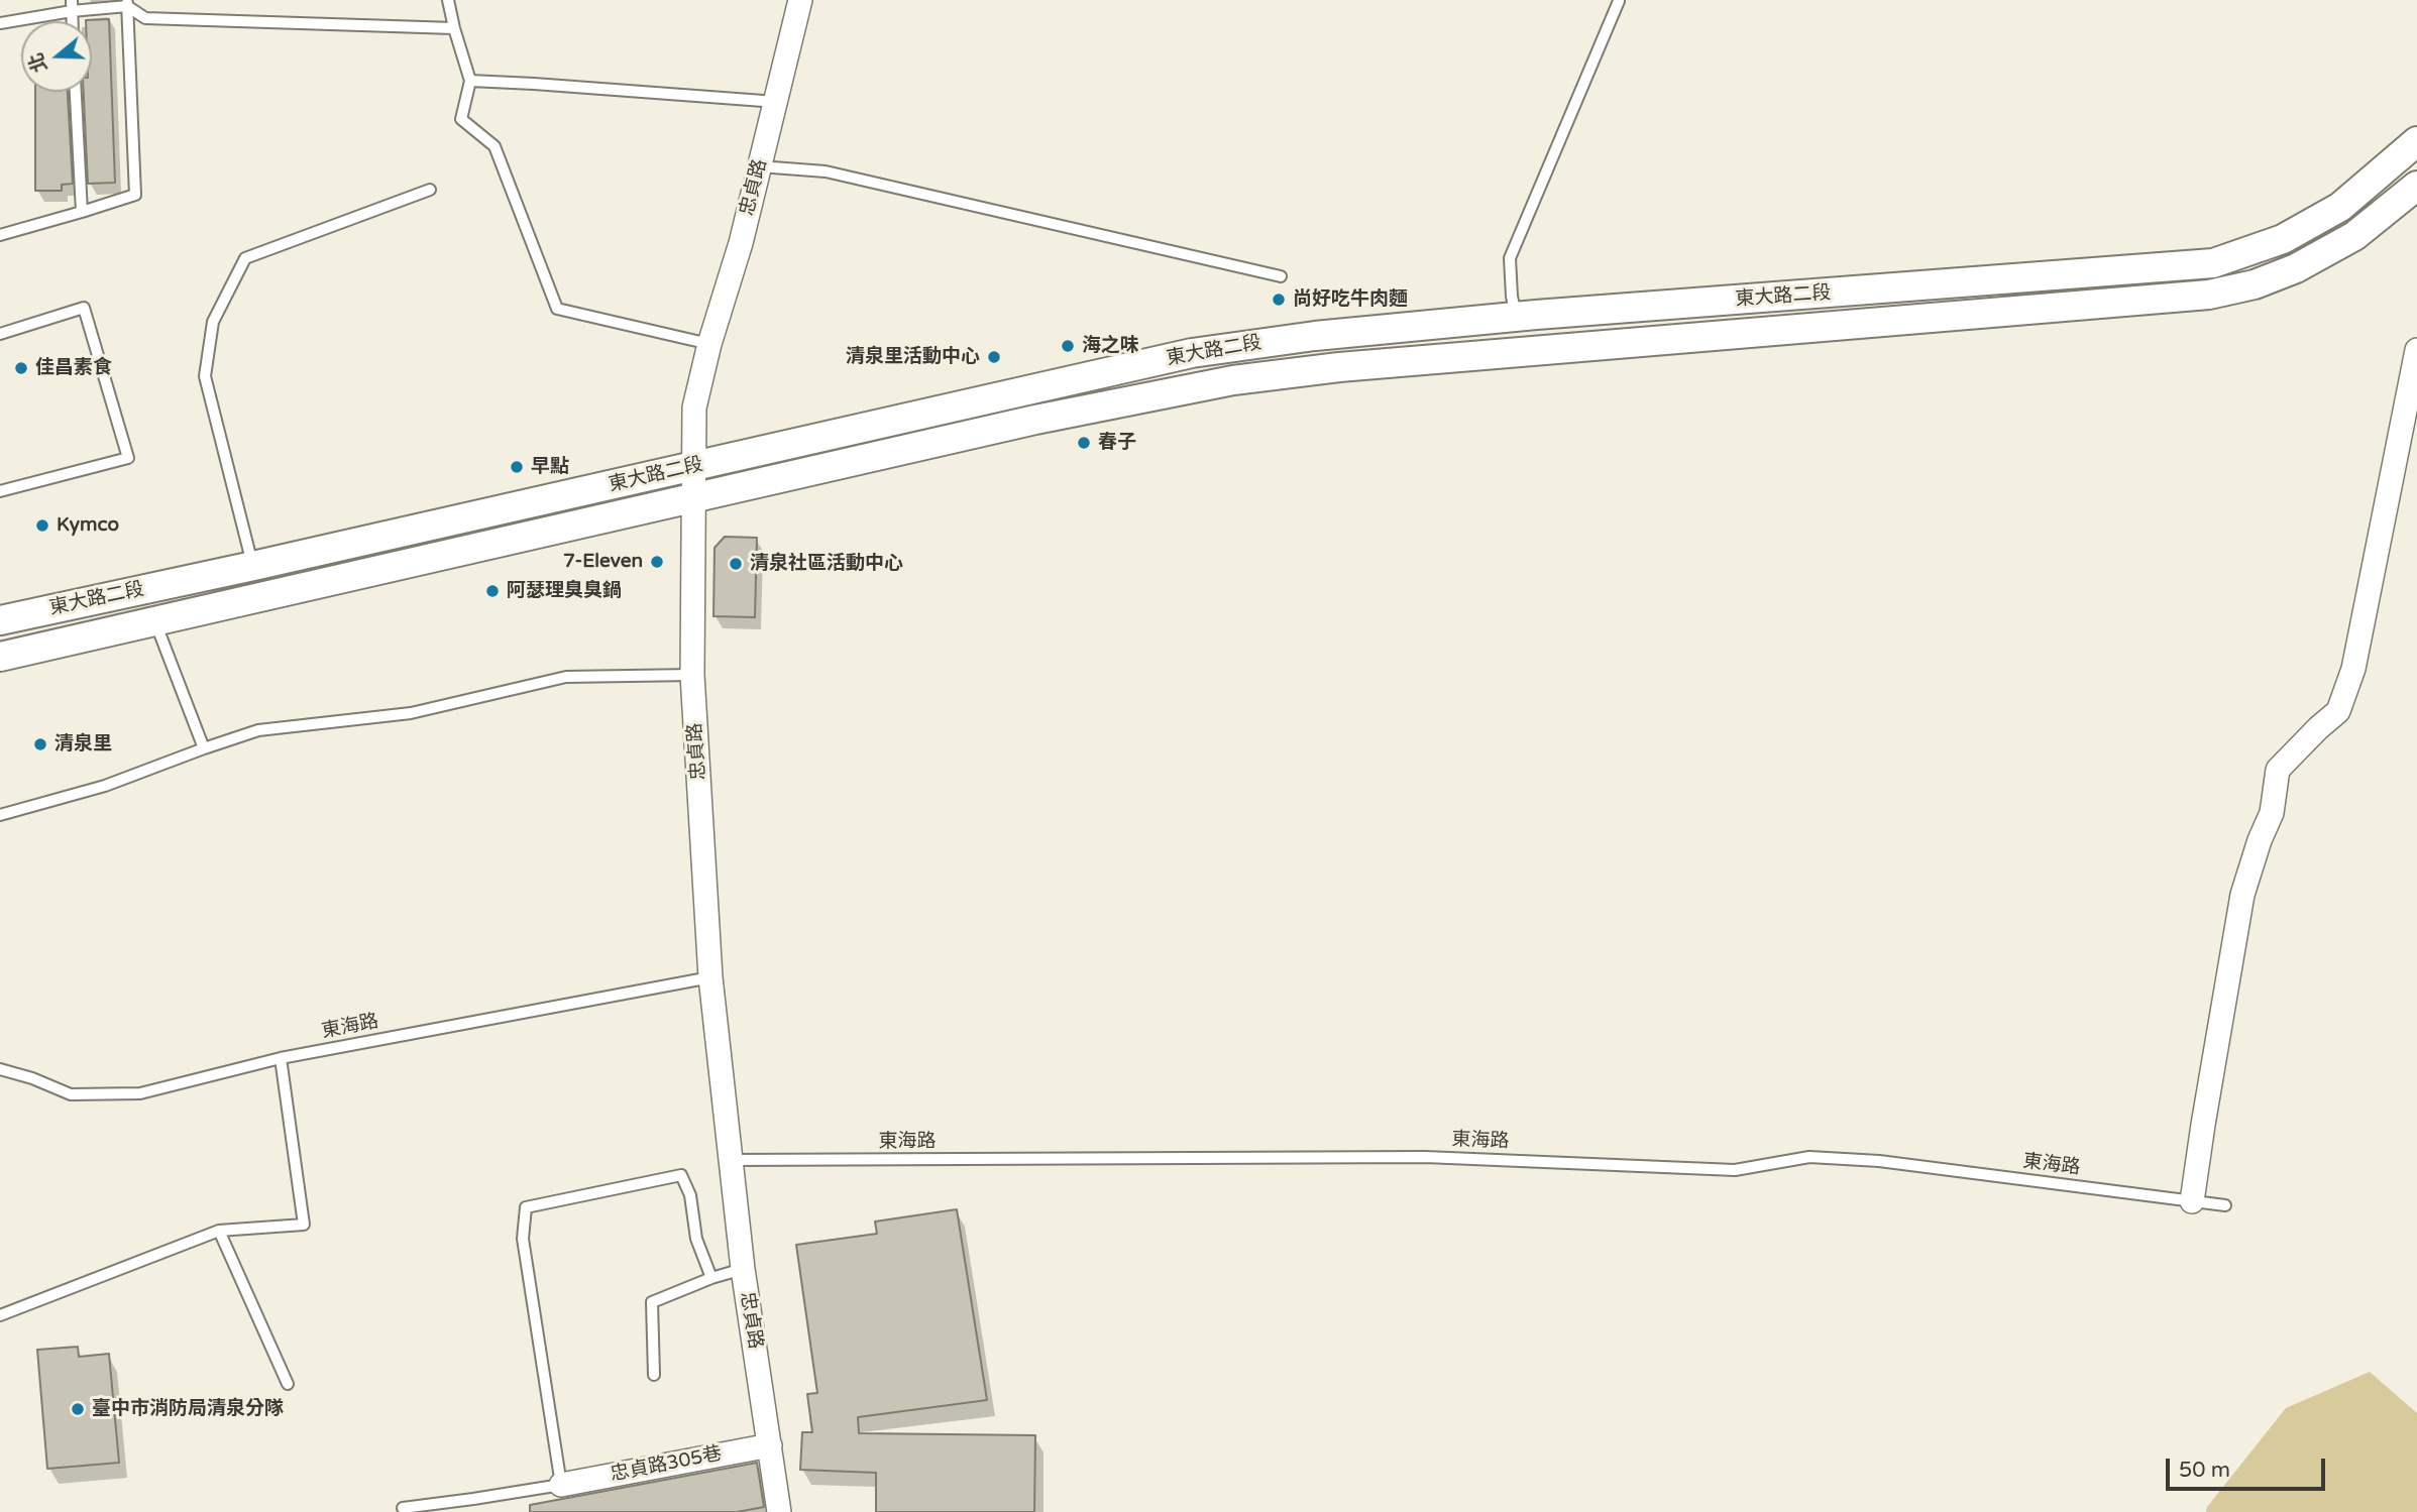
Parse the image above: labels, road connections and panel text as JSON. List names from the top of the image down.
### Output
{
  "streets": {
    "street": ["忠貞路", "東大路二段", "忠貞路305巷"],
    "lane": ["東海路"]
  },
  "crossings": [
    ["忠貞路", "東大路二段"],
    ["忠貞路", "東海路"],
    ["忠貞路", "忠貞路305巷"]
  ],
  "places": [
    "尚好吃牛肉麵",
    "海之味",
    "清泉里活動中心",
    "佳昌素食",
    "春子",
    "早點",
    "Kymco",
    "7-Eleven",
    "清泉社區活動中心",
    "阿瑟理臭臭鍋",
    "清泉里",
    "臺中市消防局清泉分隊"
  ],
  "scale_bar": "50 m",
  "north": "left"
}
